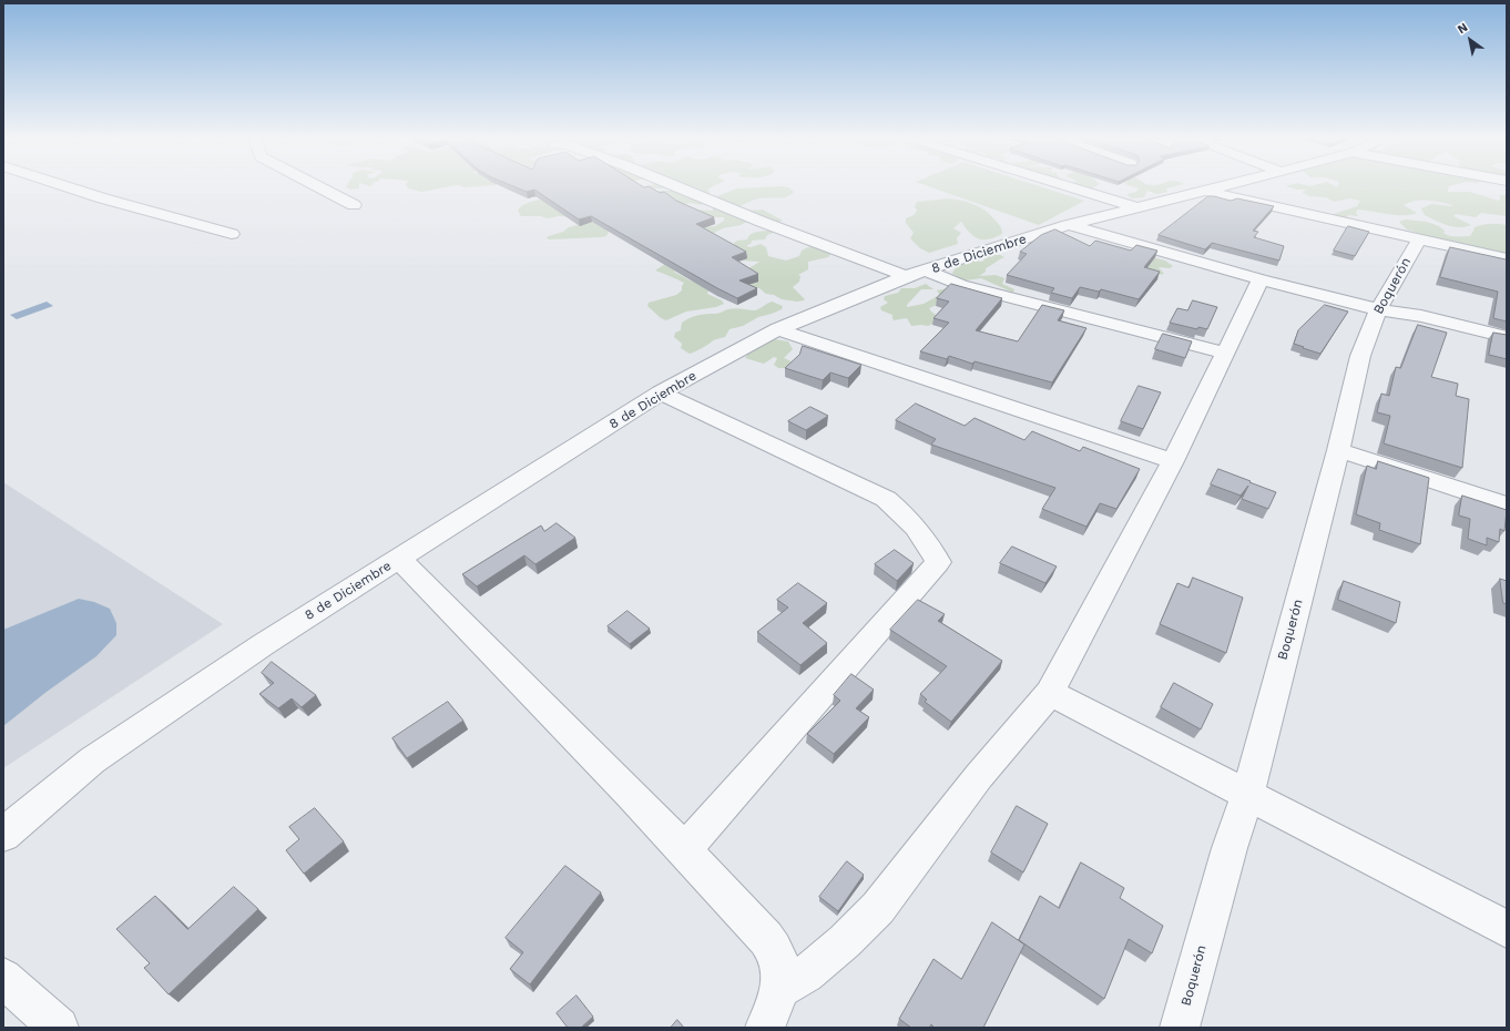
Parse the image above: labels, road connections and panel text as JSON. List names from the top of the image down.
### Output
{
  "streets": {
    "street": ["8 de Diciembre", "Boquerón"]
  },
  "north": "top left"
}
